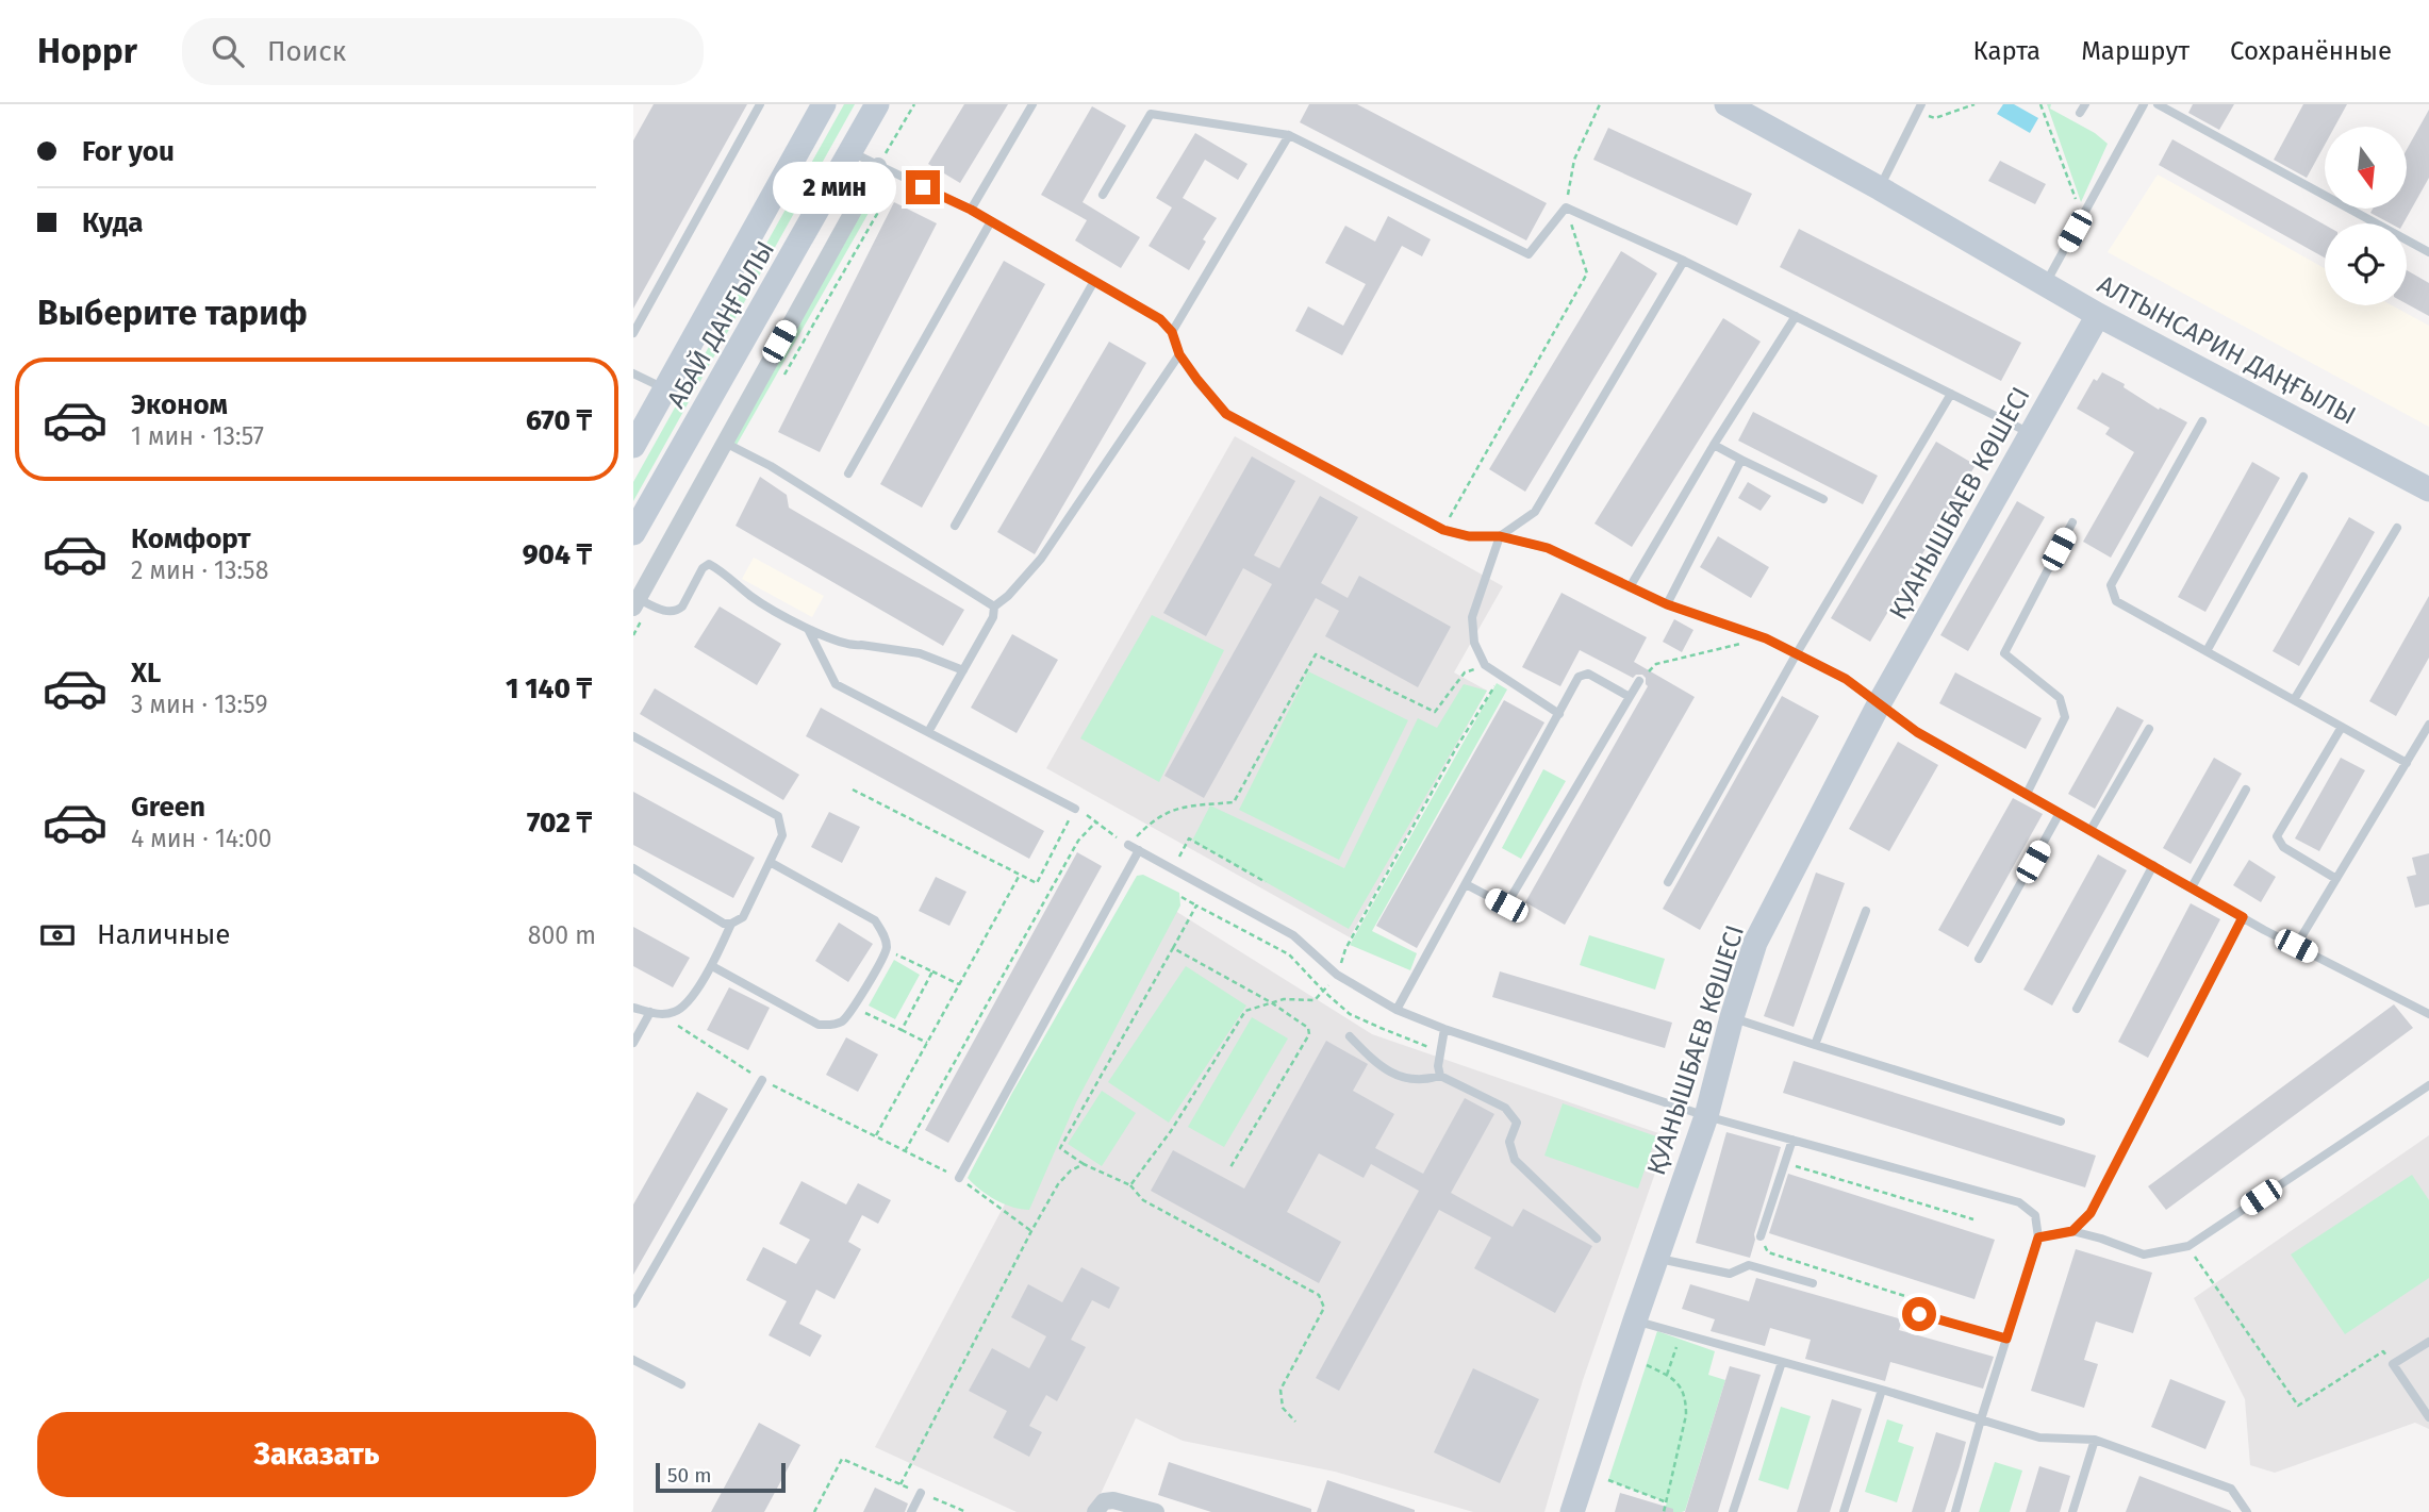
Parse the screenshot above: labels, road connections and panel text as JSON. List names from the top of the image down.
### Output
{
  "streets": {
    "main road": ["АБАЙ ДАҢҒЫЛЫ", "АЛТЫНСАРИН ДАҢҒЫЛЫ", "ҚУАНЫШБАЕВ КӨШЕСІ"]
  },
  "crossings": [
    ["АЛТЫНСАРИН ДАҢҒЫЛЫ", "ҚУАНЫШБАЕВ КӨШЕСІ"]
  ],
  "scale_bar": "50 m",
  "north": "bottom",
  "page": {
    "header": "Hoppr",
    "search": "Поиск",
    "nav": ["Карта", "Маршрут", "Сохранённые"],
    "banner": ["For you", "Куда"],
    "bubble": "2 мин",
    "heading": "Выберите тариф",
    "list": [
      {
        "name": "Эконом",
        "note": "1 мин · 13:57",
        "value": "670 ₸"
      },
      {
        "name": "Комфорт",
        "note": "2 мин · 13:58",
        "value": "904 ₸"
      },
      {
        "name": "XL",
        "note": "3 мин · 13:59",
        "value": "1 140 ₸"
      },
      {
        "name": "Green",
        "note": "4 мин · 14:00",
        "value": "702 ₸"
      }
    ],
    "pay": ["Наличные", "800 m"],
    "buttons": "Заказать",
    "scale": "50 m"
  }
}
